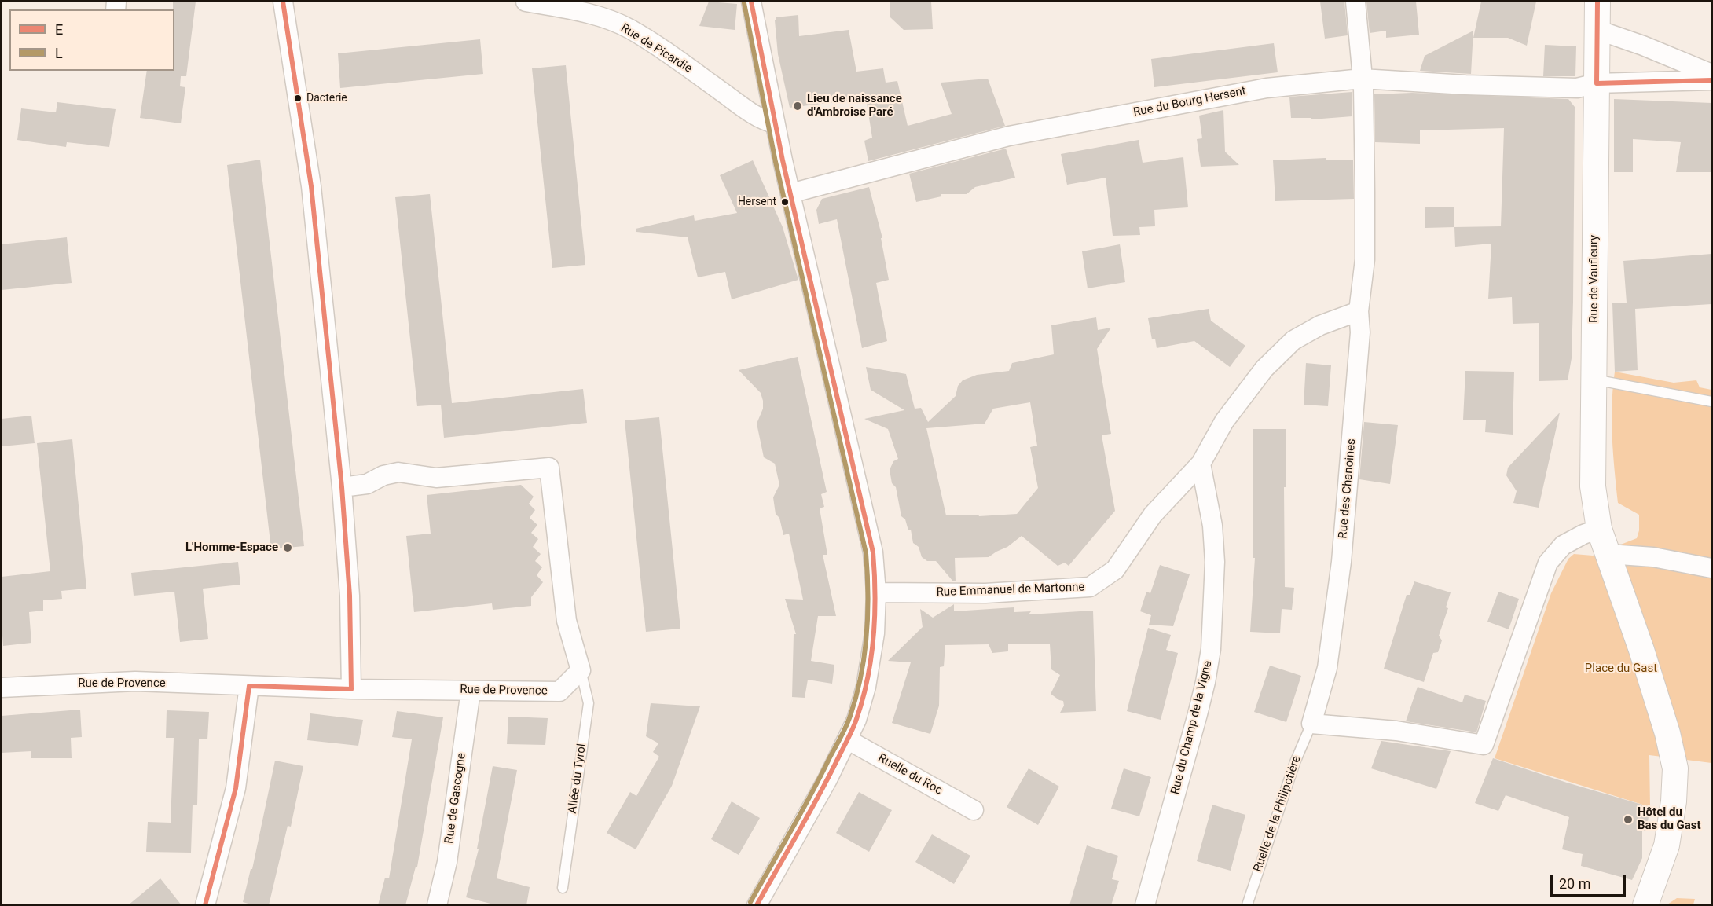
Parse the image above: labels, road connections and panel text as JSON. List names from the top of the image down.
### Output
{
  "streets": {
    "street": [
      "Rue de Picardie",
      "Rue du Bourg Hersent",
      "Rue de Vaufleury",
      "Rue des Chanoines",
      "Rue Emmanuel de Martonne",
      "Rue de Provence",
      "Rue du Champ de la Vigne",
      "Ruelle du Roc",
      "Rue de Gascogne"
    ],
    "lane": ["Allée du Tyrol", "Ruelle de la Philipotière"]
  },
  "crossings": [
    ["Rue du Bourg Hersent", "Rue de Vaufleury"],
    ["Rue du Bourg Hersent", "Rue des Chanoines"],
    ["Rue des Chanoines", "Rue Emmanuel de Martonne"],
    ["Rue des Chanoines", "Ruelle de la Philipotière"],
    ["Rue Emmanuel de Martonne", "Rue du Champ de la Vigne"],
    ["Rue de Provence", "Allée du Tyrol"],
    ["Rue de Provence", "Rue de Gascogne"]
  ],
  "parks": ["Place du Gast"],
  "places": [
    "Dacterie",
    "Lieu de naissance d'Ambroise Paré",
    "Hersent",
    "L'Homme-Espace",
    "Hôtel du Bas du Gast"
  ],
  "lines": ["transit line E", "transit line L"],
  "legend": ["E", "L"],
  "scale_bar": "20 m"
}
